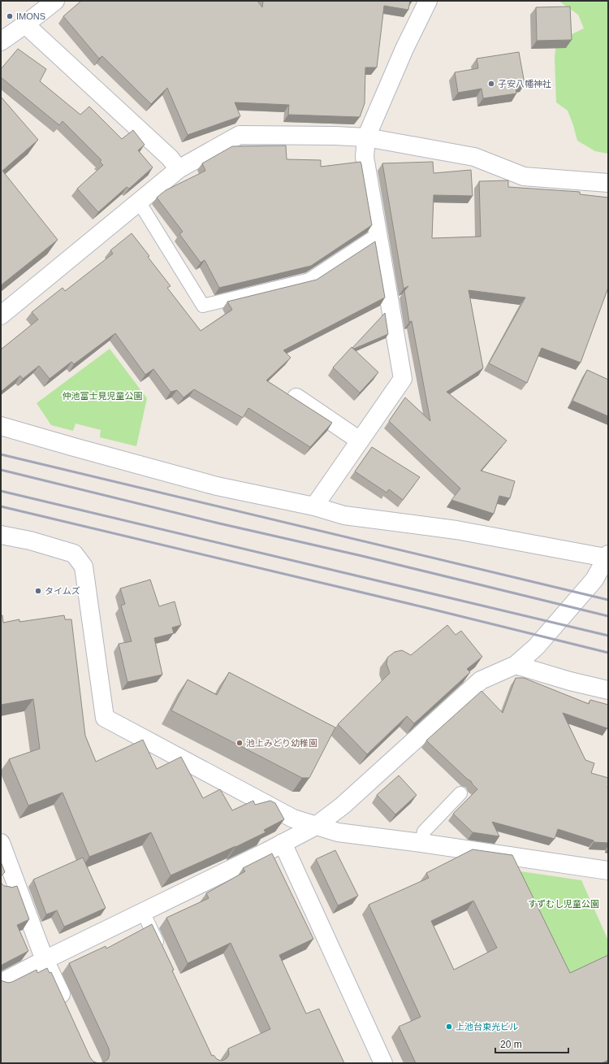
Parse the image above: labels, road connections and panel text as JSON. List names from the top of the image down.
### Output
{
  "parks": ["仲池富士見児童公園", "すずむし児童公園"],
  "places": [
    "IMONS",
    "子安八幡神社",
    "タイムズ",
    "池上みどり幼稚園",
    "上池台東光ビル"
  ],
  "scale_bar": "20 m"
}
